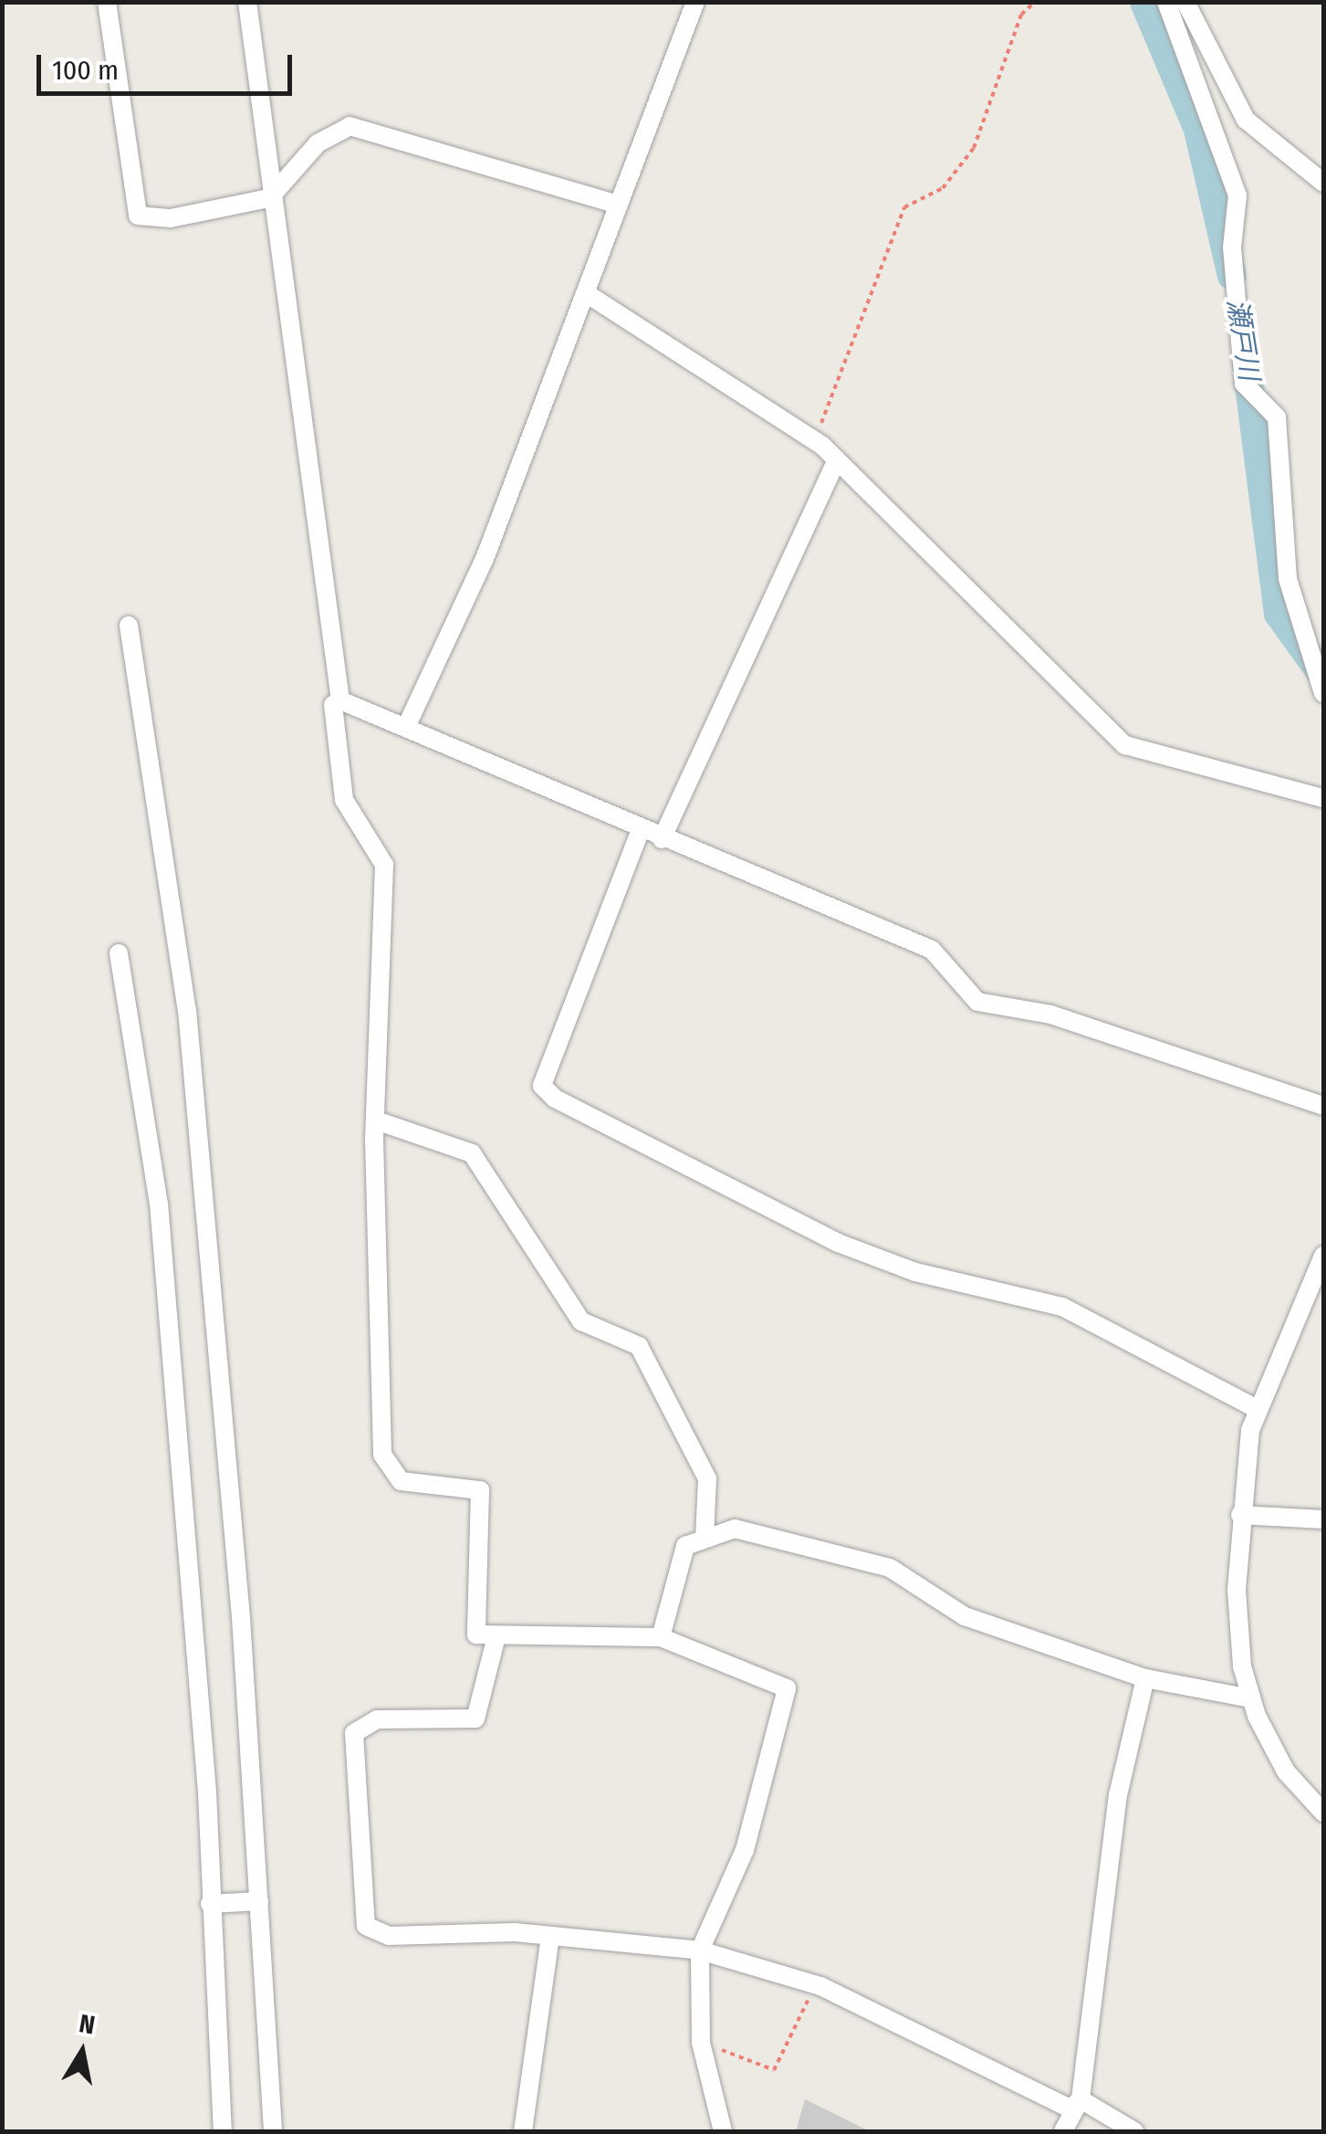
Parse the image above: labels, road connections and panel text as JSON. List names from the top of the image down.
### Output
{
  "water": ["瀬戸川"],
  "scale_bar": "100 m",
  "north": "top"
}
